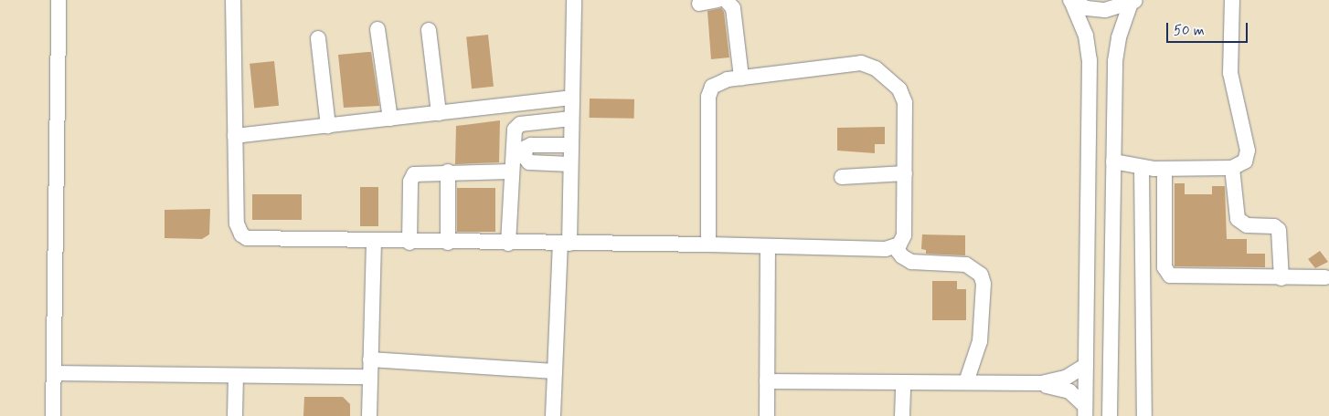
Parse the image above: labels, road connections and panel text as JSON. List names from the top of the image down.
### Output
{
  "scale_bar": "50 m"
}
